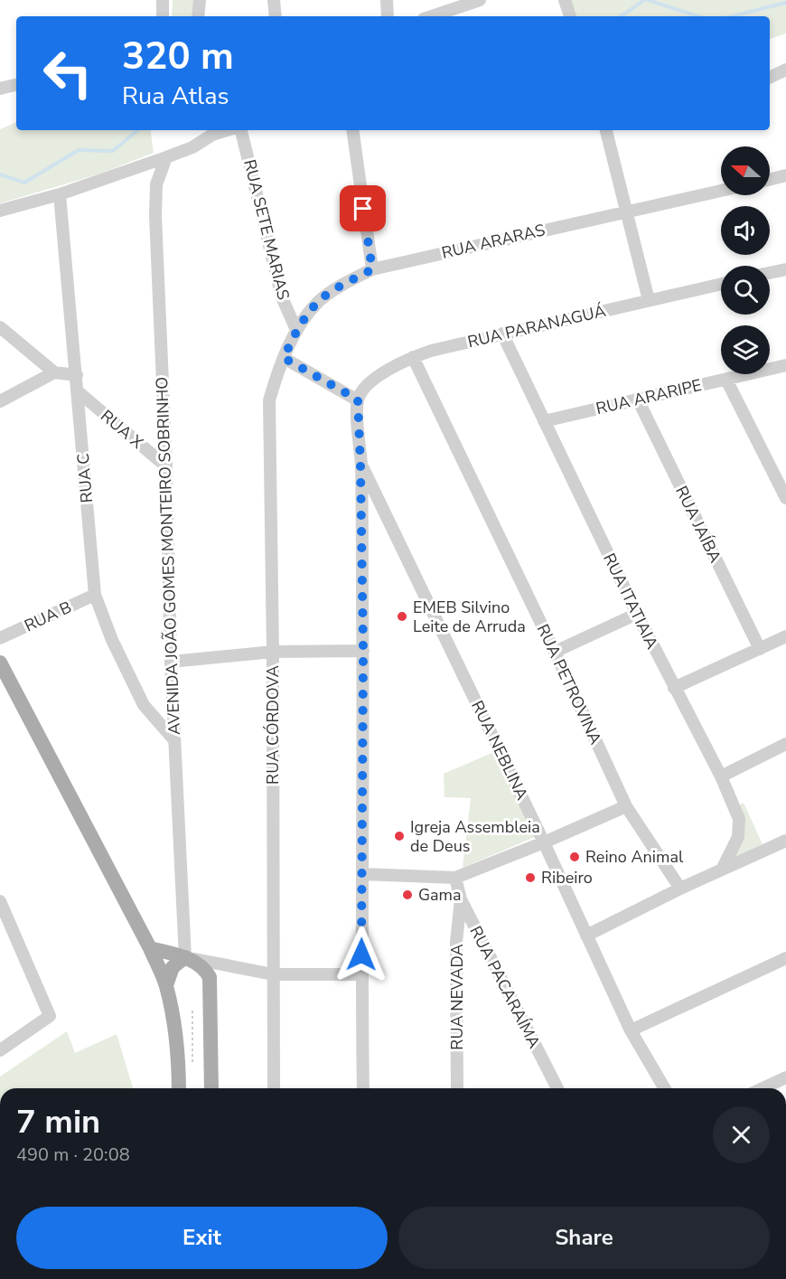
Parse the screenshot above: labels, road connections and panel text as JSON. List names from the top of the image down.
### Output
{
  "streets": {
    "street": [
      "RUA SETE MARIAS",
      "RUA ARARAS",
      "RUA PARANAGUÁ",
      "RUA ARARIPE",
      "RUA X",
      "RUA C",
      "RUA JAÍBA",
      "AVENIDA JOÃO GOMES MONTEIRO SOBRINHO",
      "RUA ITATIAIA",
      "RUA B",
      "RUA PETROVINA",
      "RUA CÓRDOVA",
      "RUA NEBLINA",
      "RUA PACARAÍMA",
      "RUA NEVADA"
    ]
  },
  "crossings": [
    ["RUA SETE MARIAS", "RUA ARARAS"],
    ["RUA ARARAS", "RUA CÓRDOVA"],
    ["RUA PARANAGUÁ", "RUA ITATIAIA"],
    ["RUA PARANAGUÁ", "RUA PETROVINA"],
    ["RUA ARARIPE", "RUA JAÍBA"],
    ["RUA ARARIPE", "RUA ITATIAIA"],
    ["RUA X", "RUA C"],
    ["RUA X", "AVENIDA JOÃO GOMES MONTEIRO SOBRINHO"],
    ["RUA C", "AVENIDA JOÃO GOMES MONTEIRO SOBRINHO"],
    ["RUA C", "RUA B"],
    ["RUA PACARAÍMA", "RUA NEVADA"]
  ],
  "places": [
    "EMEB Silvino Leite de Arruda",
    "Igreja Assembleia de Deus",
    "Reino Animal",
    "Ribeiro",
    "Gama"
  ],
  "north": "left",
  "page": {
    "turn": ["320 m", "Rua Atlas"],
    "heading": ["7 min", "490 m · 20:08"],
    "buttons": ["Exit", "Share"]
  }
}
